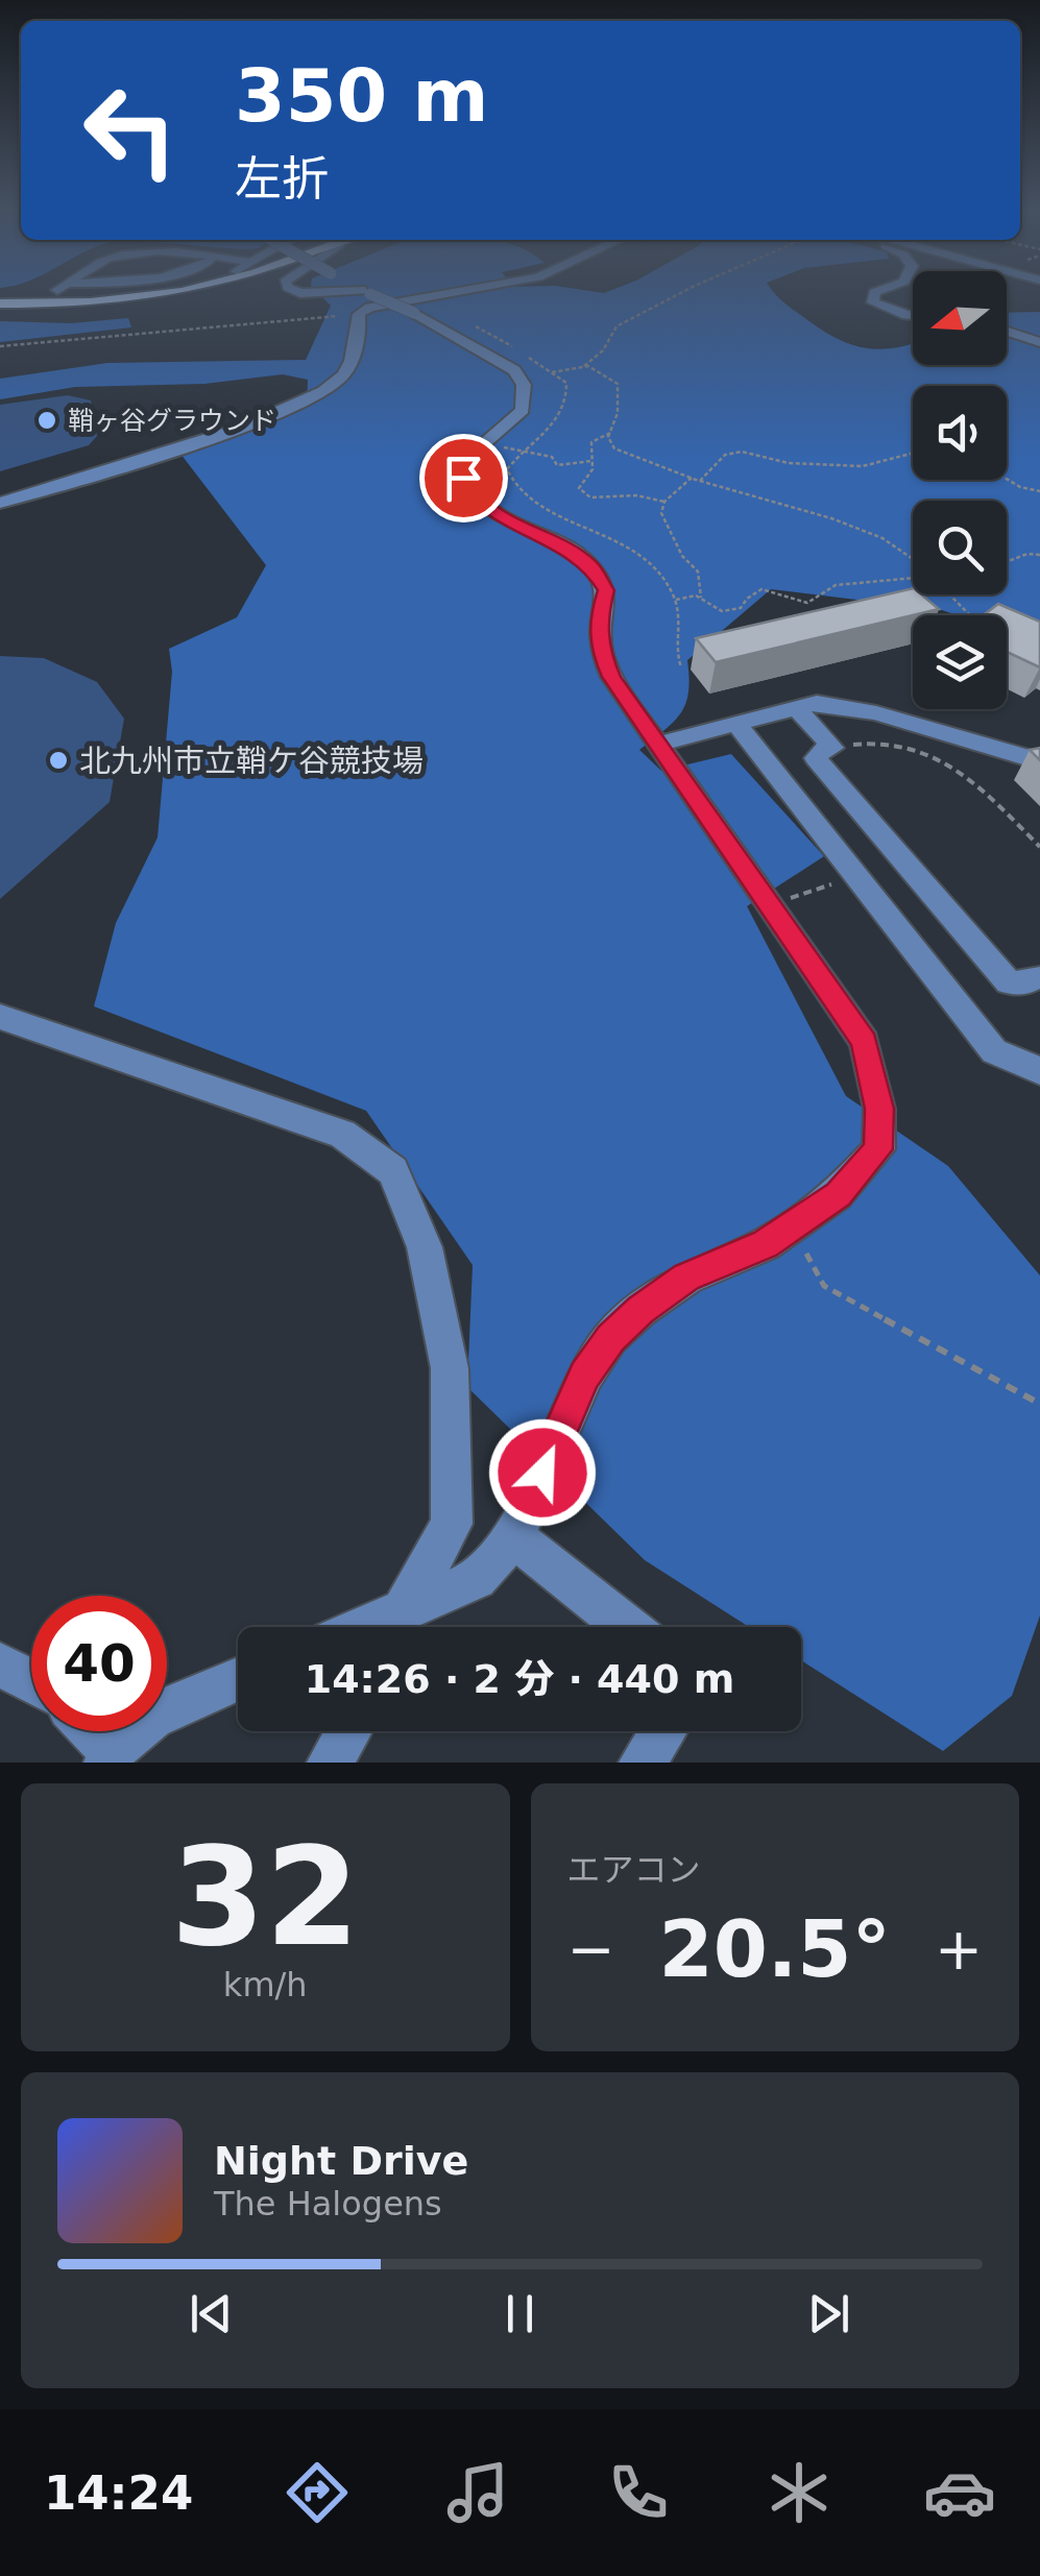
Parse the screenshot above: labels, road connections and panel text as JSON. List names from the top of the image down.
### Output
{
  "places": ["鞘ヶ谷グラウンド", "北九州市立鞘ケ谷競技場"],
  "north": "left",
  "page": {
    "turn": ["350 m", "左折"],
    "limit": "40",
    "trip": "14:26 · 2 分 · 440 m",
    "tile": [
      ["32", "km/h"],
      "エアコン"
    ],
    "heat": ["−", "20.5°", "+"],
    "song": ["Night Drive", "The Halogens"],
    "tabs": "14:24"
  }
}
